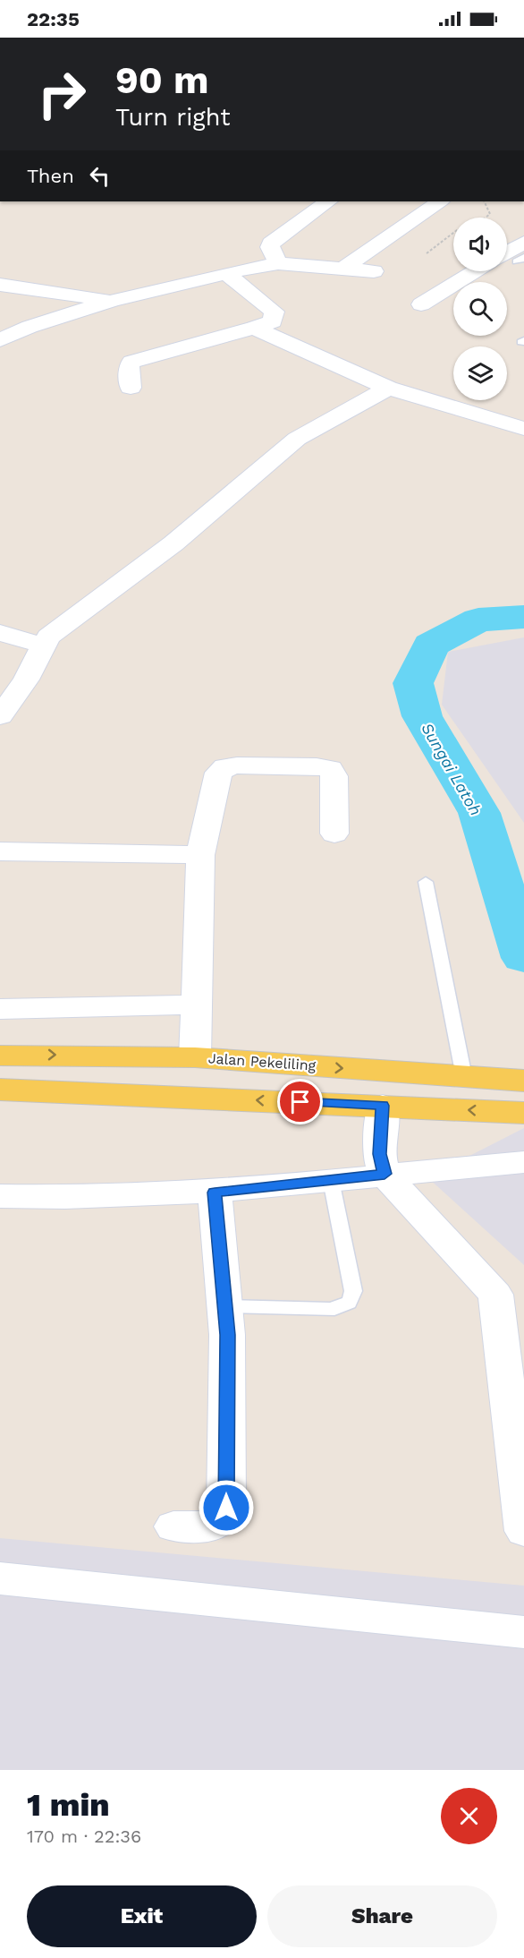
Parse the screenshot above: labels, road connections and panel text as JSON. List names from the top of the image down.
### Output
{
  "streets": {
    "main road": ["Jalan Pekeliling"]
  },
  "water": ["Sungai Latoh"],
  "page": {
    "status": "22:35",
    "turn": ["90 m", "Turn right"],
    "then": "Then",
    "heading": ["1 min", "170 m · 22:36"],
    "buttons": ["Exit", "Share"]
  }
}
